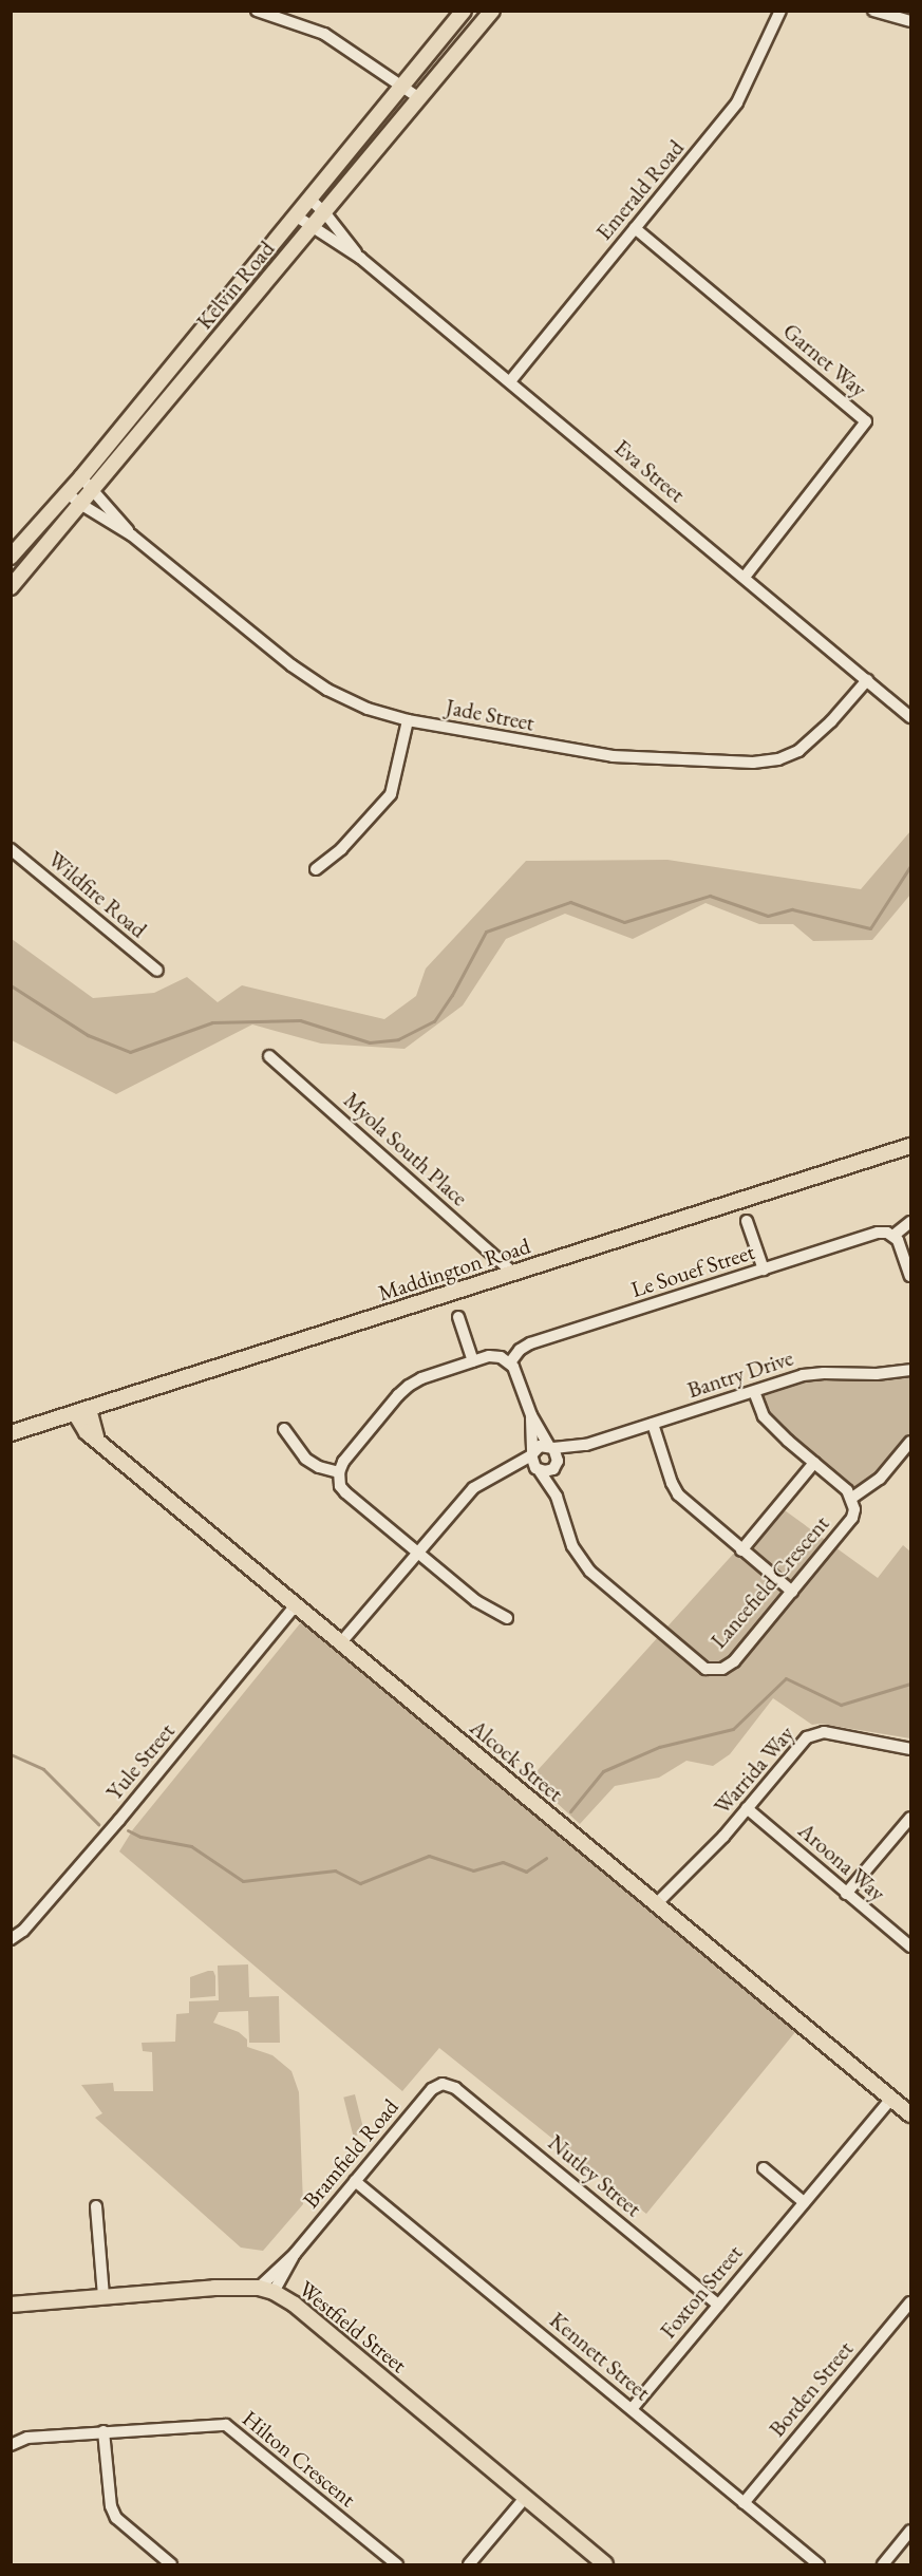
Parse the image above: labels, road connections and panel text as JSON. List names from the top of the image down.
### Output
{
  "streets": {
    "main road": [
      "Kelvin Road",
      "Maddington Road",
      "Alcock Street",
      "Westfield Street"
    ],
    "street": [
      "Emerald Road",
      "Garnet Way",
      "Eva Street",
      "Jade Street",
      "Wildfire Road",
      "Myola South Place",
      "Le Souef Street",
      "Bantry Drive",
      "Lancefield Crescent",
      "Yule Street",
      "Warrida Way",
      "Aroona Way",
      "Bramfield Road",
      "Nutley Street",
      "Foxton Street",
      "Kennett Street",
      "Borden Street",
      "Hilton Crescent"
    ]
  },
  "crossings": [
    ["Emerald Road", "Garnet Way"],
    ["Emerald Road", "Eva Street"],
    ["Kelvin Road", "Eva Street"],
    ["Kelvin Road", "Jade Street"],
    ["Garnet Way", "Eva Street"],
    ["Eva Street", "Jade Street"],
    ["Myola South Place", "Maddington Road"],
    ["Maddington Road", "Alcock Street"],
    ["Bantry Drive", "Lancefield Crescent"],
    ["Alcock Street", "Yule Street"],
    ["Alcock Street", "Warrida Way"],
    ["Alcock Street", "Foxton Street"],
    ["Warrida Way", "Aroona Way"],
    ["Bramfield Road", "Nutley Street"],
    ["Bramfield Road", "Westfield Street"],
    ["Bramfield Road", "Kennett Street"],
    ["Nutley Street", "Foxton Street"],
    ["Foxton Street", "Kennett Street"],
    ["Kennett Street", "Borden Street"]
  ]
}
